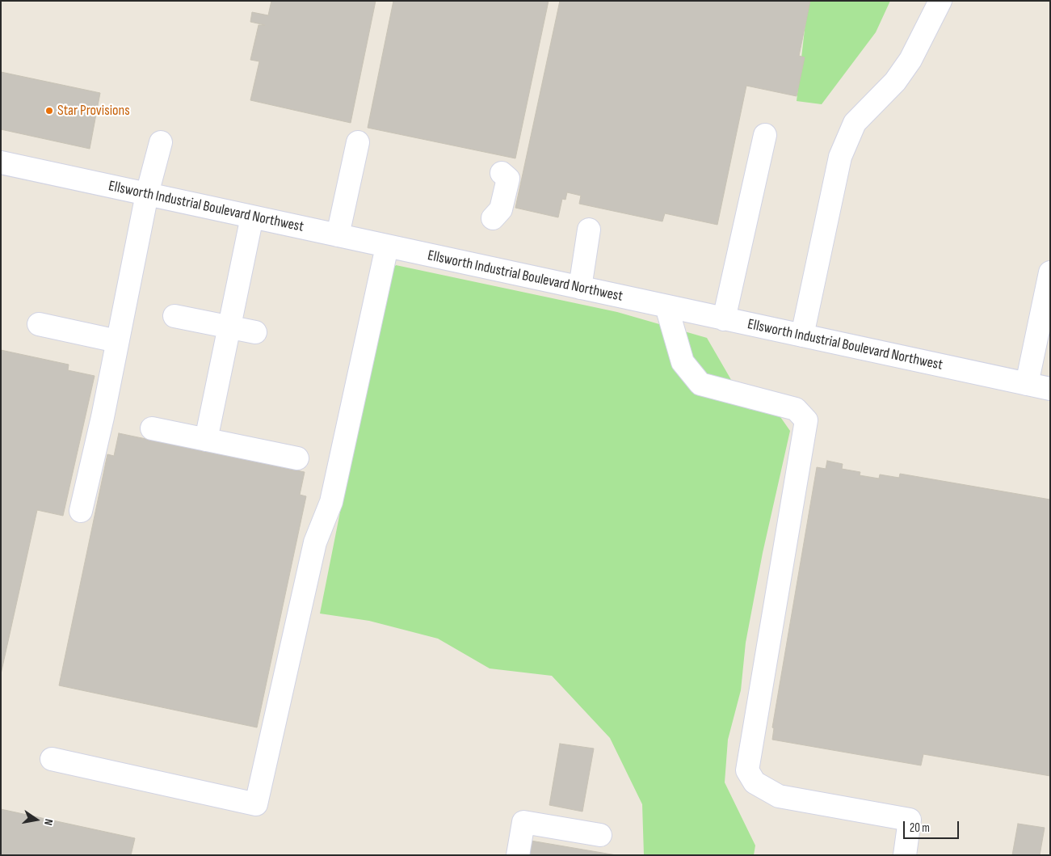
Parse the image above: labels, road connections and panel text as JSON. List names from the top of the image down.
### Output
{
  "streets": {
    "street": ["Ellsworth Industrial Boulevard Northwest"]
  },
  "places": ["Star Provisions"],
  "scale_bar": "20 m",
  "north": "right"
}
